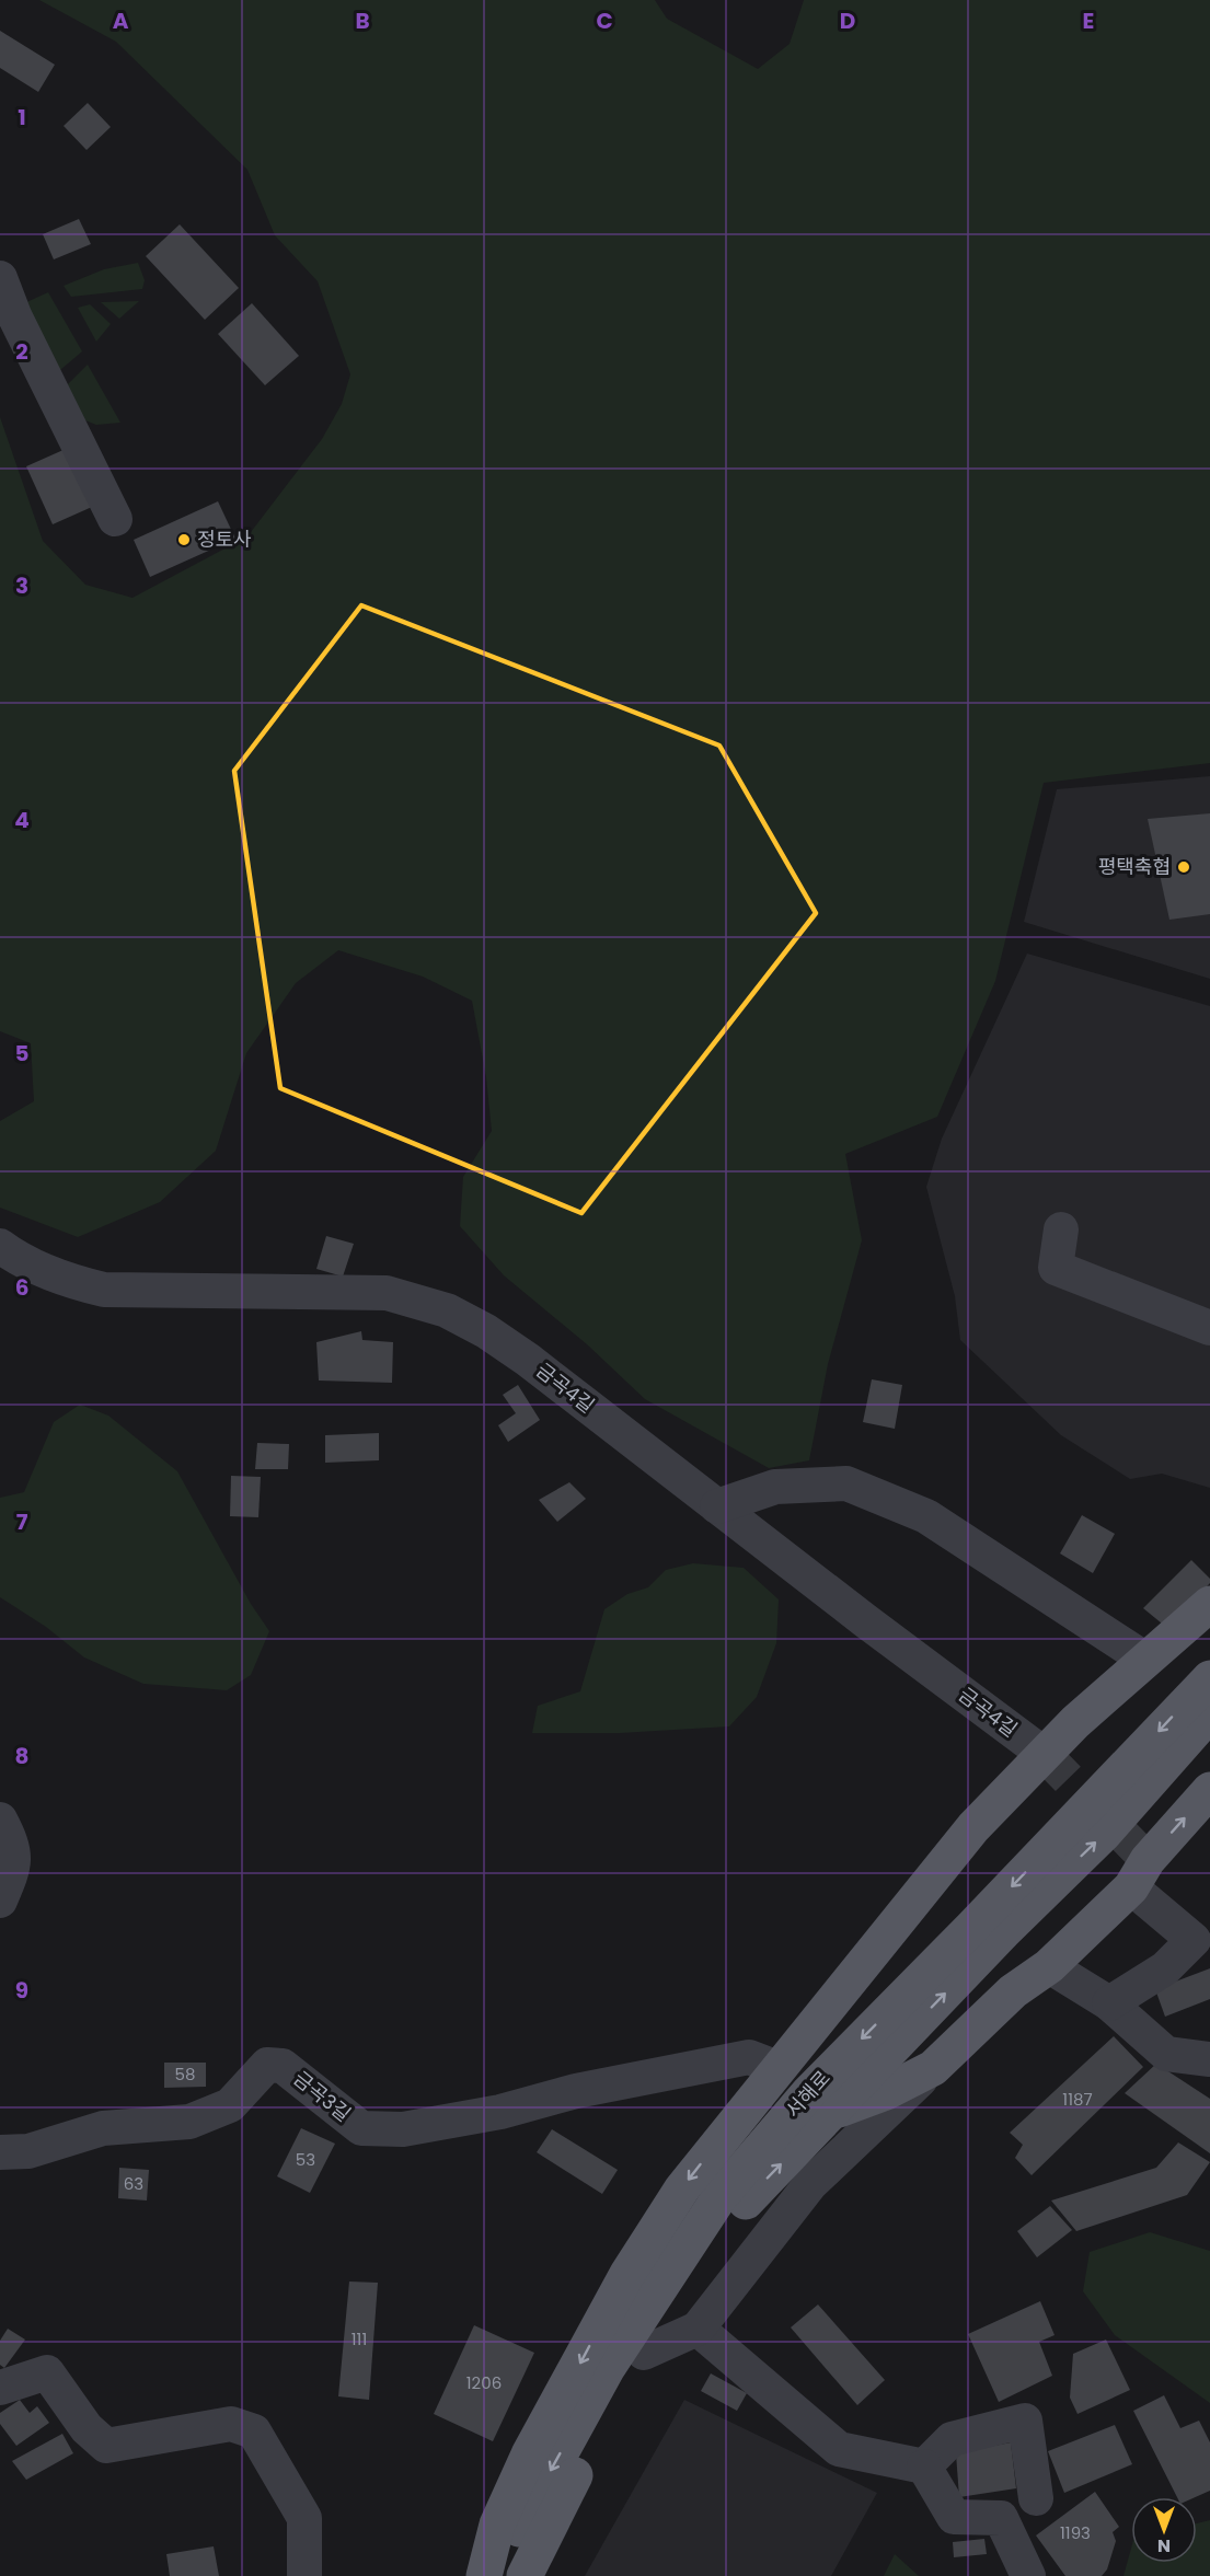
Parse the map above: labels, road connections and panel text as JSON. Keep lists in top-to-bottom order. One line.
{"streets":{"main road":["서해로"],"street":["금곡4길","금곡3길"]},"places":["정토사","평택축협"],"house_numbers":["58","1187","53","63","111","1206","1193"],"north":"bottom","grid":{"columns":["A","B","C","D","E"],"rows":["1","2","3","4","5","6","7","8","9"]}}
